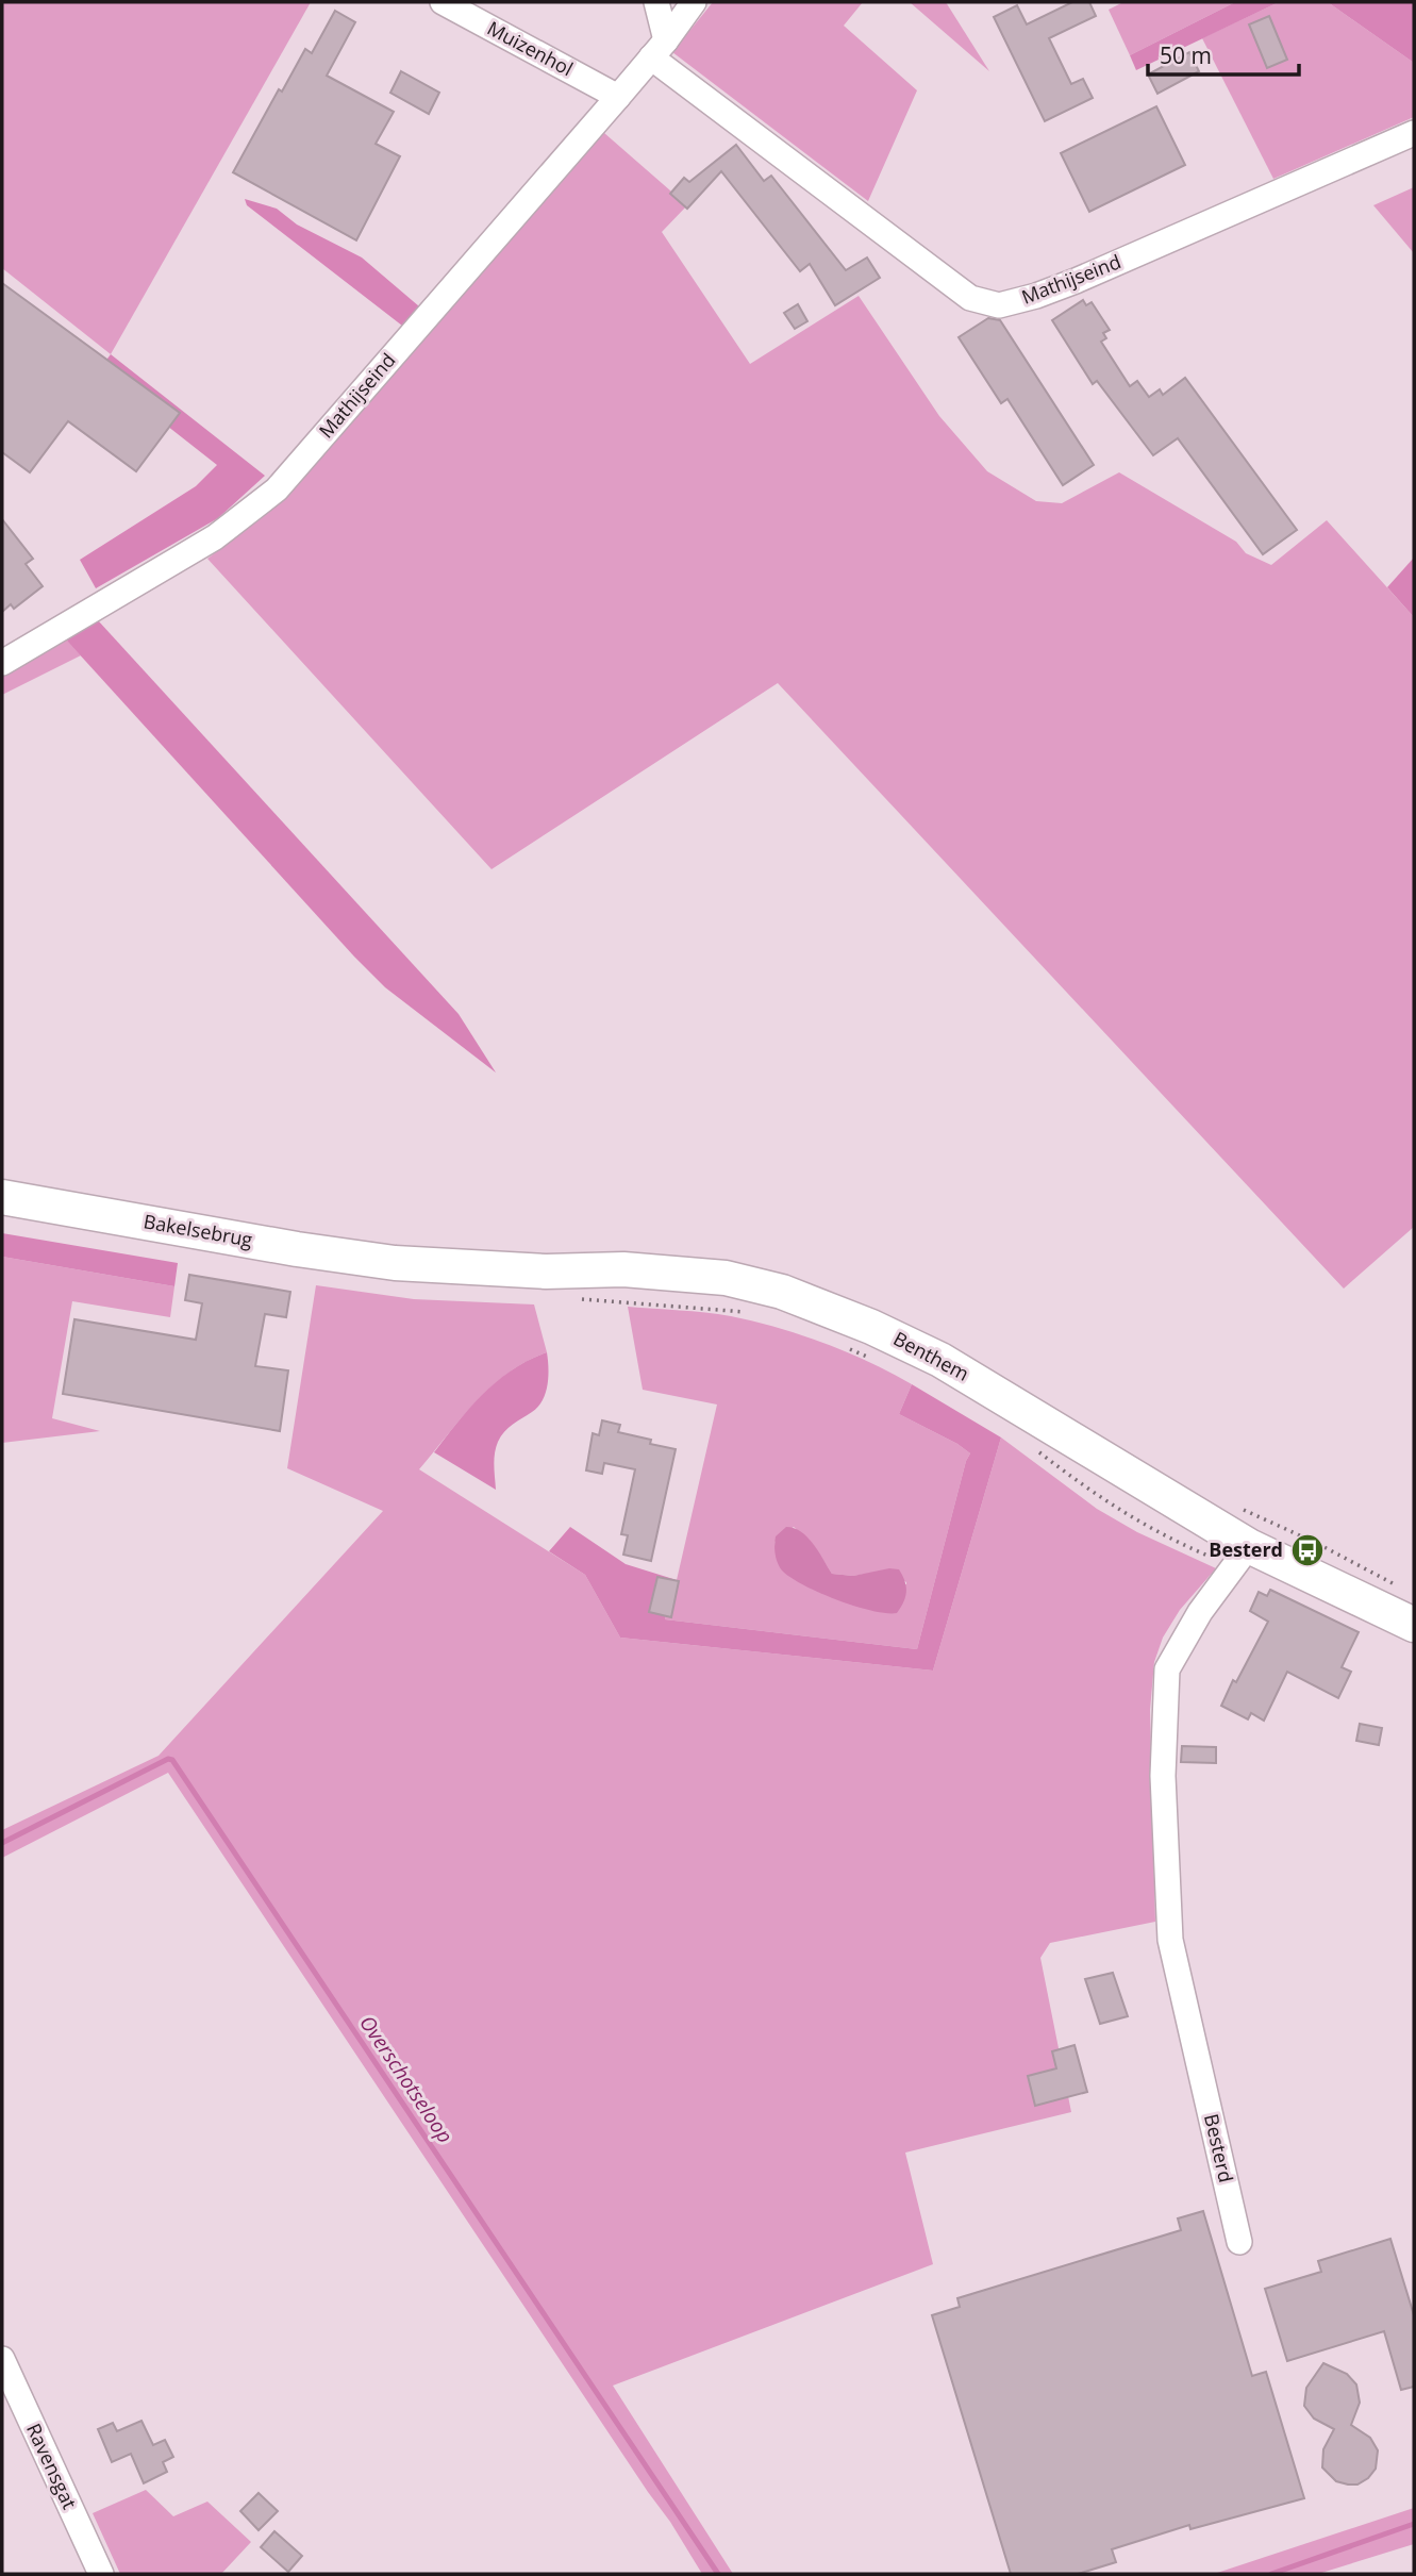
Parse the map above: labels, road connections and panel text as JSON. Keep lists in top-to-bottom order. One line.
{"streets":{"main road":["Bakelsebrug","Benthem"],"street":["Muizenhol","Mathijseind","Besterd","Ravensgat"]},"crossings":[["Muizenhol","Mathijseind"],["Bakelsebrug","Benthem"],["Benthem","Besterd"]],"water":["Overschotseloop"],"places":{"bus stop":["Besterd"]},"scale_bar":"50 m"}
